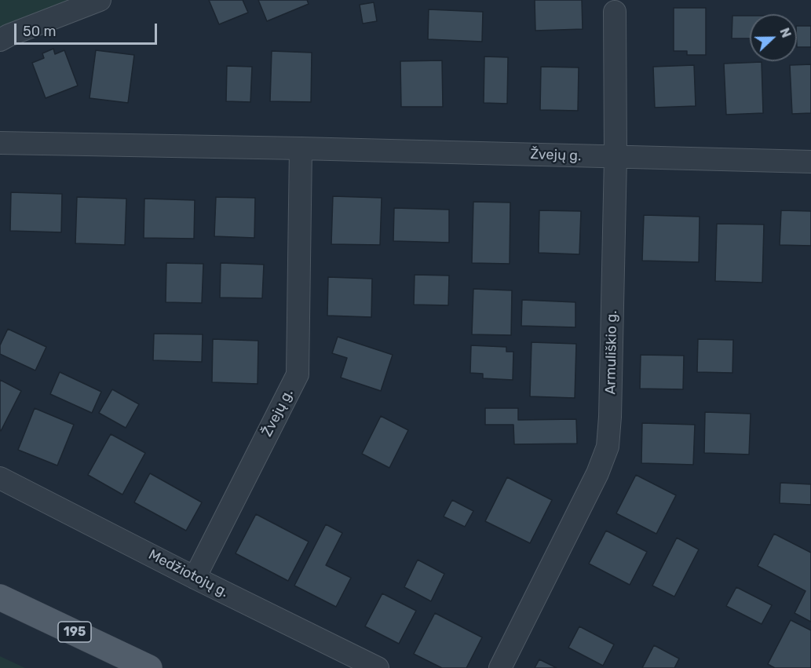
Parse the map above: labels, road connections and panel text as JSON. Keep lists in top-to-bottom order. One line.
{"streets":{"main road":["195"],"street":["Žvejų g.","Armuliškio g.","Medžiotojų g."]},"crossings":[["Žvejų g.","Armuliškio g."],["Žvejų g.","Medžiotojų g."]],"scale_bar":"50 m","north":"right"}
